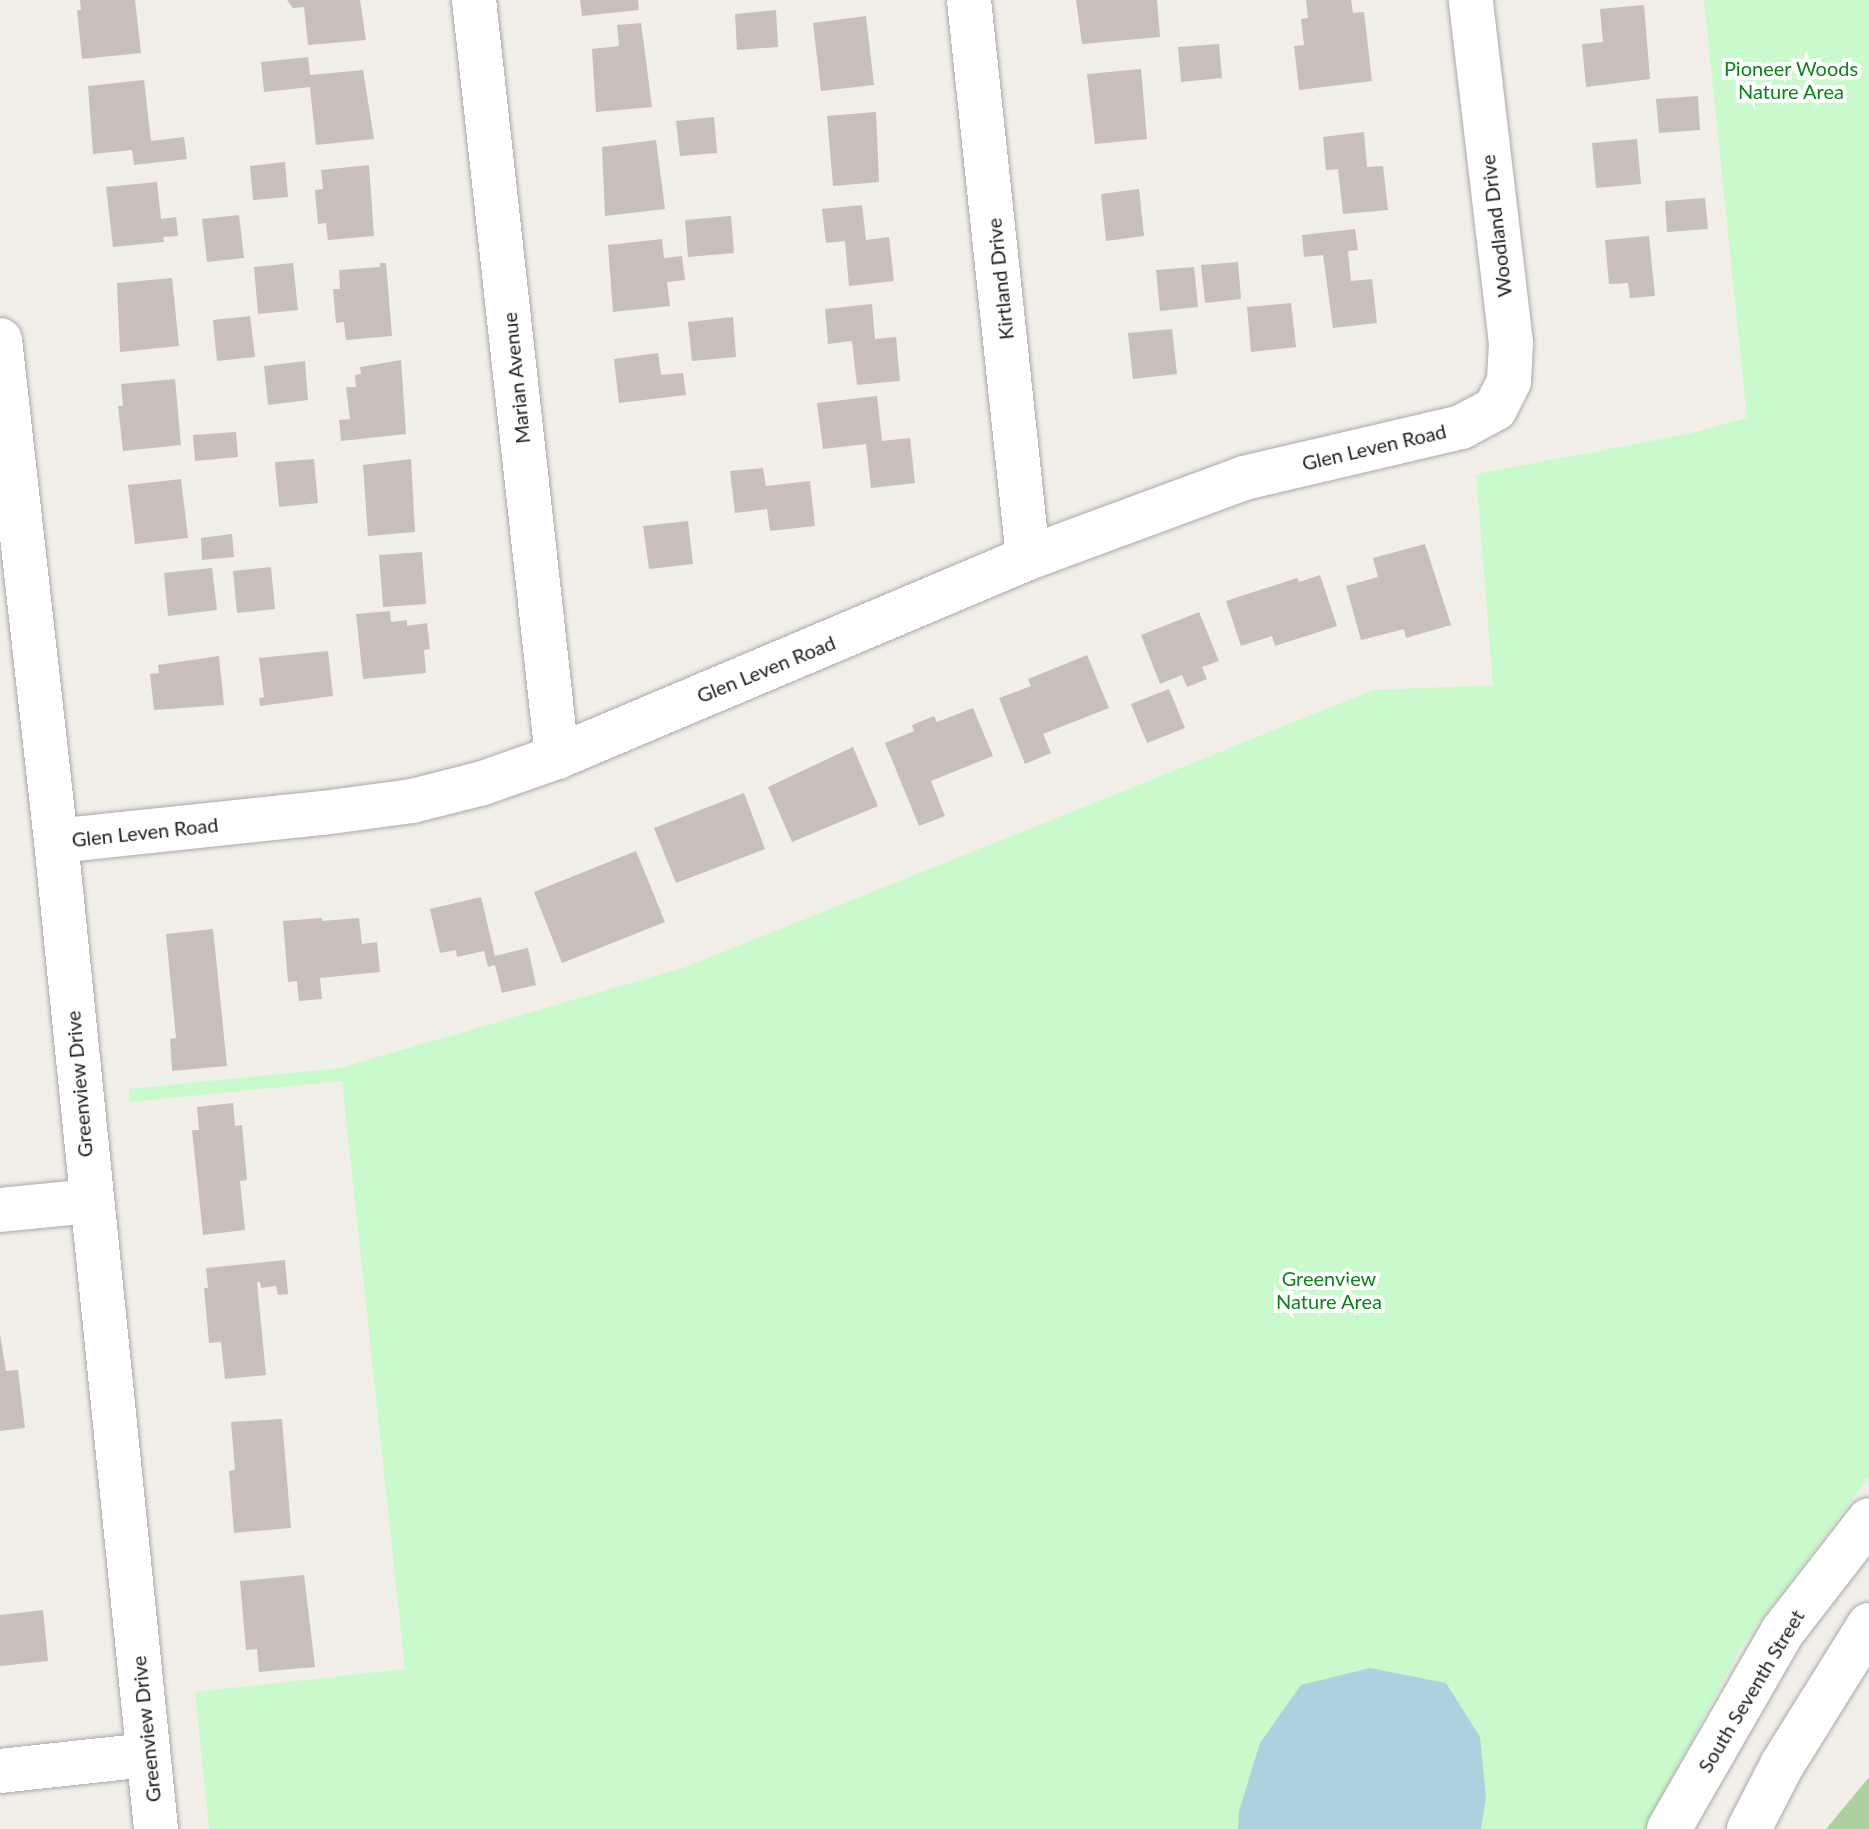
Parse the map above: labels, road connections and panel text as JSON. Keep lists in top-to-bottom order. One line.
{"streets":{"street":["Woodland Drive","Kirtland Drive","Marian Avenue","Glen Leven Road","Greenview Drive","South Seventh Street"]},"crossings":[["Woodland Drive","Glen Leven Road"],["Kirtland Drive","Glen Leven Road"],["Marian Avenue","Glen Leven Road"],["Glen Leven Road","Greenview Drive"]],"parks":["Pioneer Woods Nature Area","Greenview Nature Area"]}
